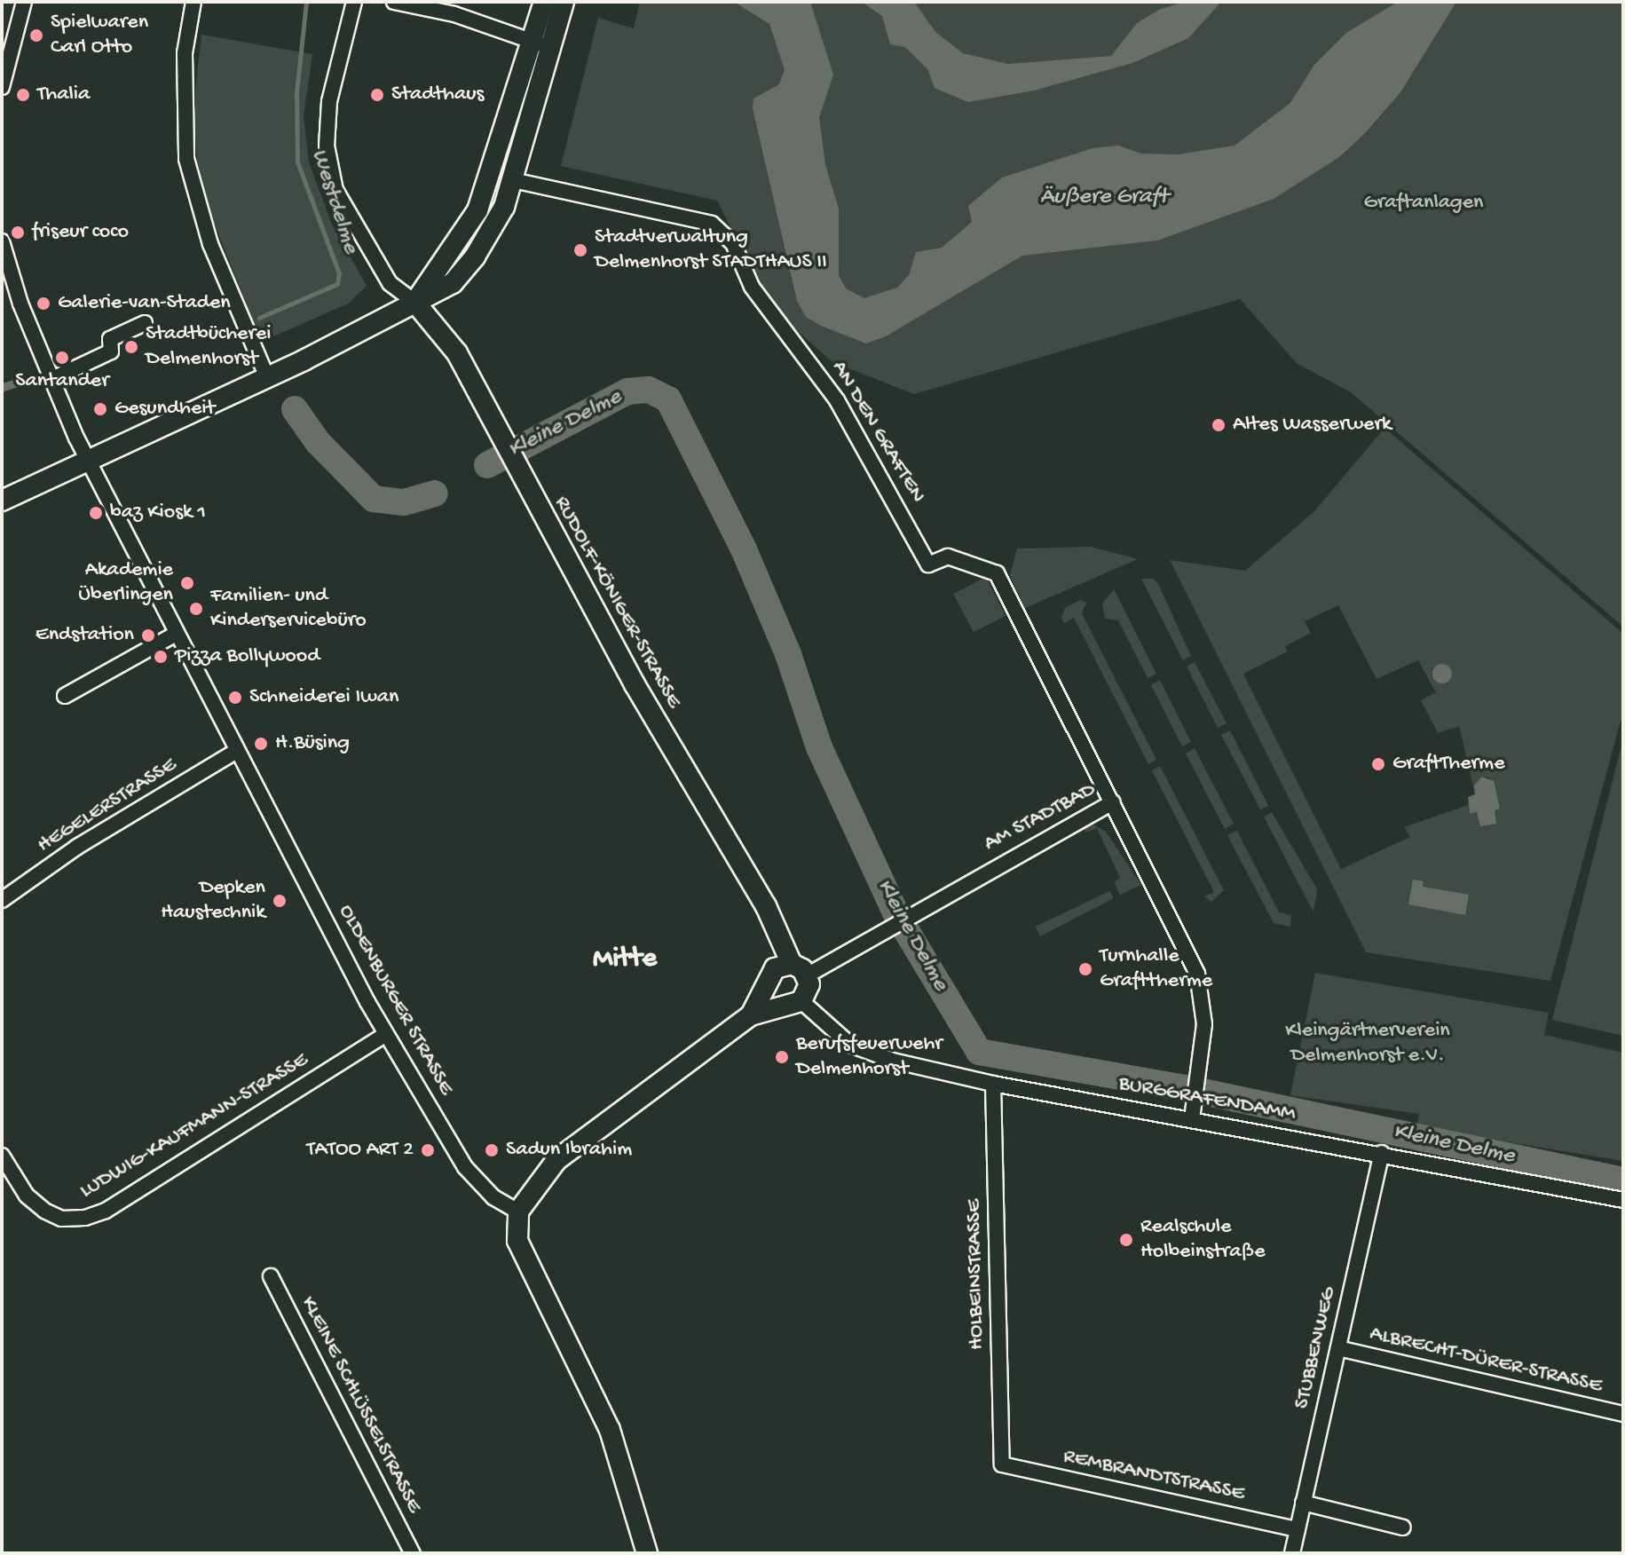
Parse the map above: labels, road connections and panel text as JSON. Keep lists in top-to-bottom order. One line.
{"streets":{"main road":["RUDOLF-KÖNIGER-STRASSE"],"street":["AN DEN GRAFTEN","HEGELERSTRASSE","AM STADTBAD","OLDENBURGER STRASSE","BURGGRAFENDAMM","LUDWIG-KAUFMANN-STRASSE","HOLBEINSTRASSE","STUBBENWEG","ALBRECHT-DÜRER-STRASSE","KLEINE SCHLÜSSELSTRASSE","REMBRANDTSTRASSE"]},"crossings":[["AN DEN GRAFTEN","AM STADTBAD"],["RUDOLF-KÖNIGER-STRASSE","AM STADTBAD"],["RUDOLF-KÖNIGER-STRASSE","BURGGRAFENDAMM"],["HEGELERSTRASSE","OLDENBURGER STRASSE"],["AM STADTBAD","BURGGRAFENDAMM"],["OLDENBURGER STRASSE","LUDWIG-KAUFMANN-STRASSE"],["BURGGRAFENDAMM","HOLBEINSTRASSE"],["BURGGRAFENDAMM","STUBBENWEG"],["HOLBEINSTRASSE","REMBRANDTSTRASSE"],["STUBBENWEG","ALBRECHT-DÜRER-STRASSE"],["STUBBENWEG","REMBRANDTSTRASSE"]],"districts":["Mitte"],"water":["Äußere Graft","Westdelme","Kleine Delme"],"parks":["Graftanlagen","Kleingärtnerverein Delmenhorst e.V."],"places":["Spielwaren Carl Otto","Thalia","Stadthaus","friseur coco","Stadtverwaltung Delmenhorst STADTHAUS II","Galerie-van-Staden","Stadtbücherei Delmenhorst","Santander","Gesundheit","Altes Wasserwerk","baz Kiosk 1","Akademie Überlingen","Familien- und Kinderservicebüro","Endstation","Pizza Bollywood","Schneiderei Iwan","H.Büsing","GraftTherme","Depken Haustechnik","Turnhalle Grafttherme","Berufsfeuerwehr Delmenhorst","TATOO ART 2","Sadun Ibrahim","Realschule Holbeinstraße"]}
